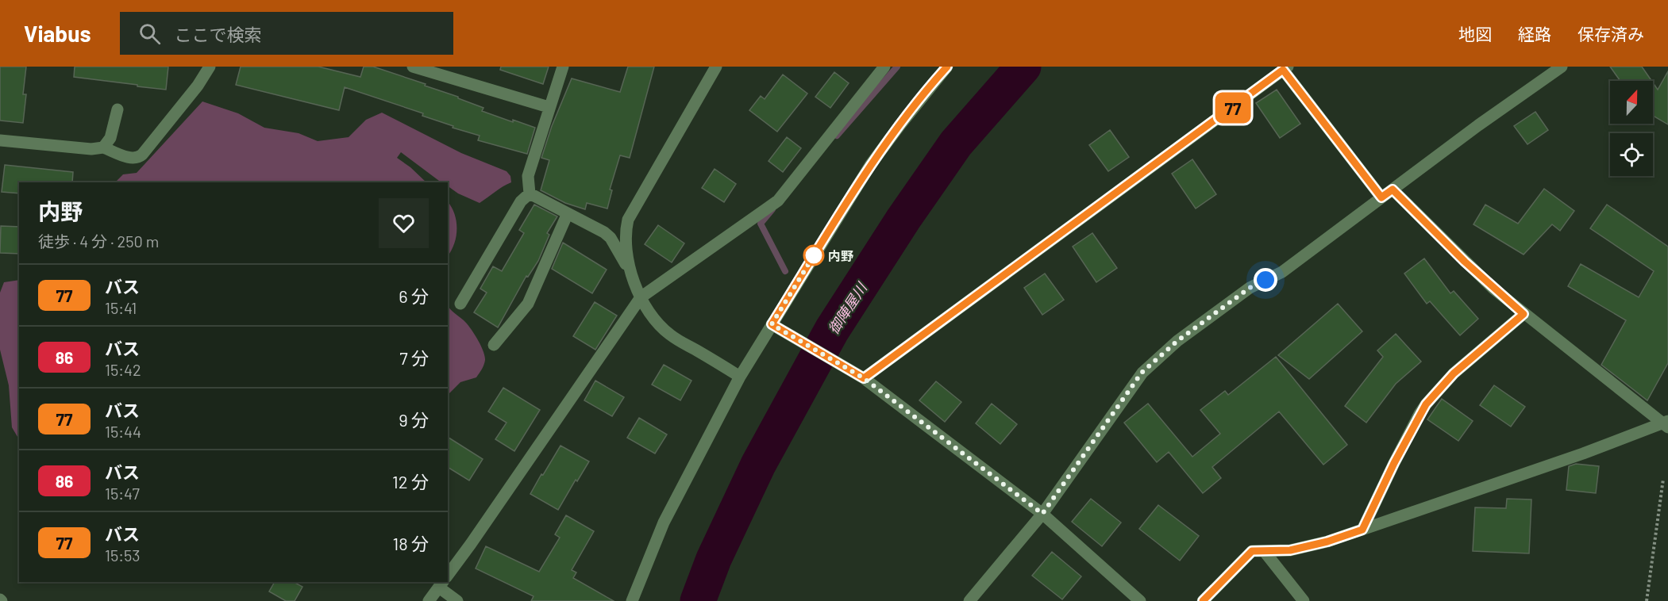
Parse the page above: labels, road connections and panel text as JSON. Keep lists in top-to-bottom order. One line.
{"water":["御陣屋川"],"places":["内野"],"lines":["bus line 77"],"north":"top","page":{"header":"Viabus","search":"ここで検索","nav":["地図","経路","保存済み"],"on_map":"77","heading":["内野","徒歩 · 4 分 · 250 m"],"list":[{"mark":"77","name":"バス","note":"15:41","value":"6 分"},{"mark":"86","name":"バス","note":"15:42","value":"7 分"},{"mark":"77","name":"バス","note":"15:44","value":"9 分"},{"mark":"86","name":"バス","note":"15:47","value":"12 分"},{"mark":"77","name":"バス","note":"15:53","value":"18 分"}]}}
